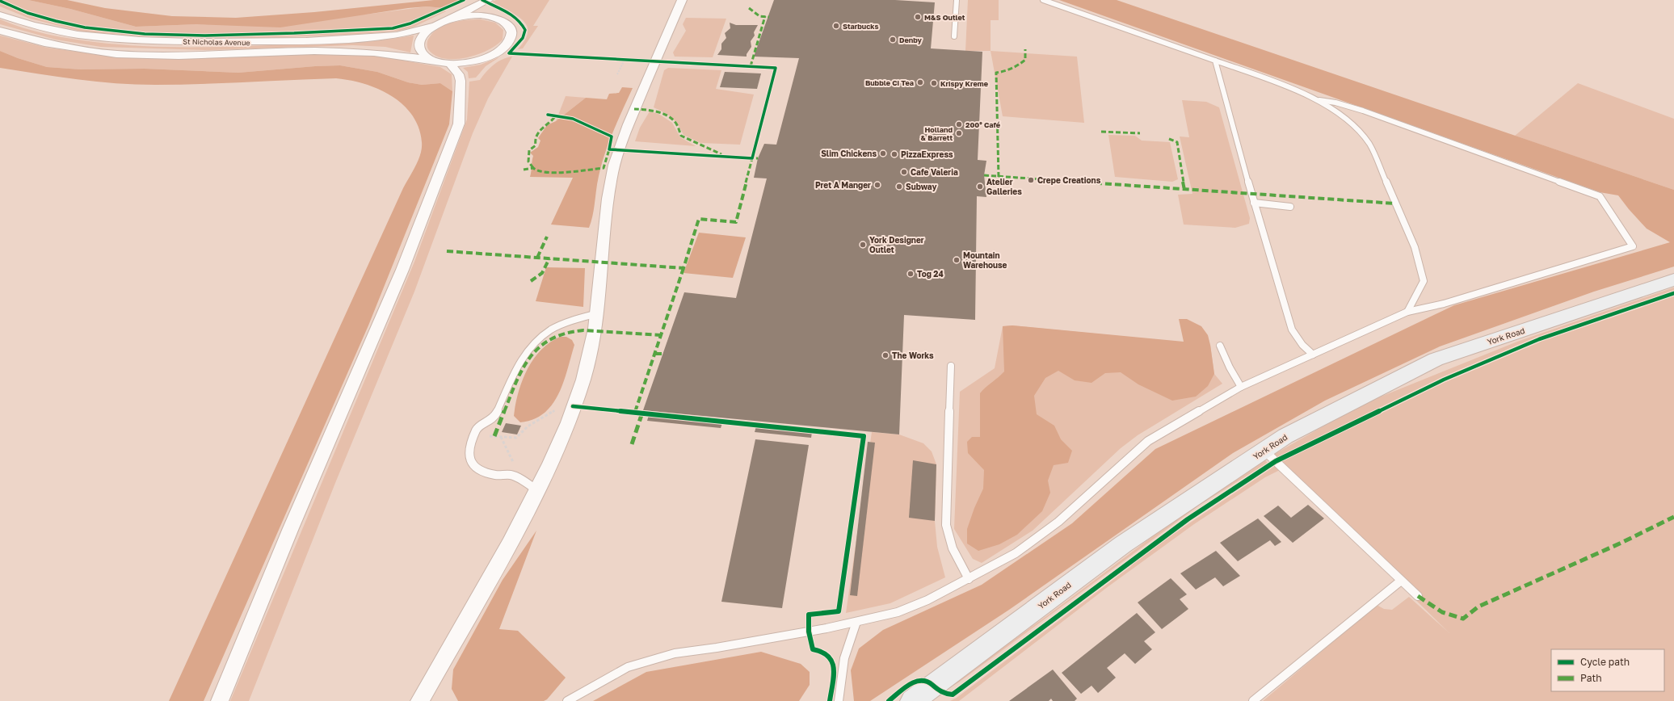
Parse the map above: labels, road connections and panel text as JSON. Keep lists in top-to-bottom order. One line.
{"streets":{"main road":["York Road"],"street":["St Nicholas Avenue"]},"places":["M&S Outlet","Starbucks","Denby","Bubble Ci Tea","Krispy Kreme","200° Café","Holland & Barrett","Slim Chickens","PizzaExpress","Cafe Valeria","Crepe Creations","Pret A Manger","Subway","Atelier Galleries","York Designer Outlet","Mountain Warehouse","Tog 24","The Works"],"legend":["Cycle path","Path"]}
